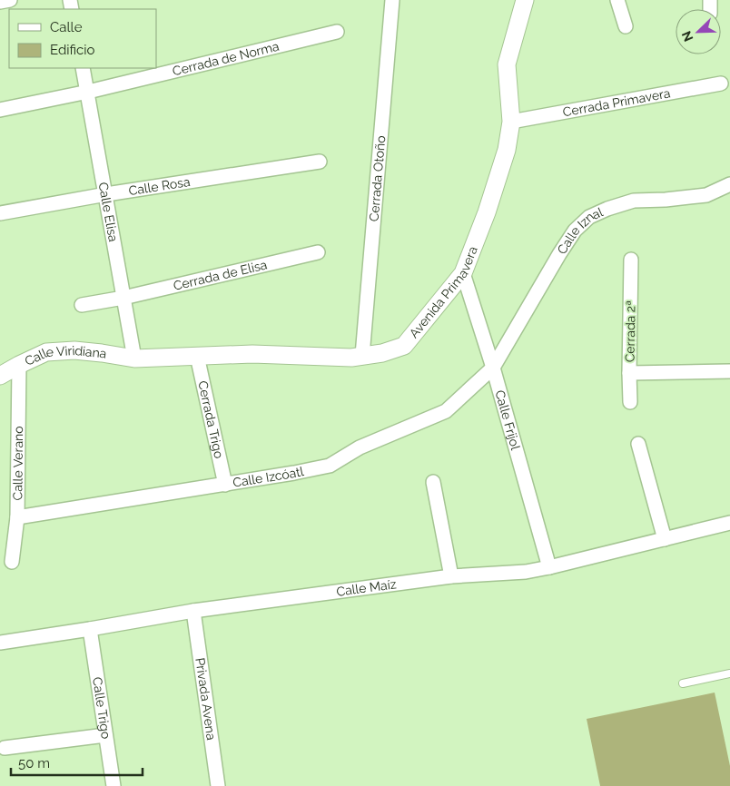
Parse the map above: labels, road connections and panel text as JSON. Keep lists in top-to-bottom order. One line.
{"streets":{"street":["Cerrada de Norma","Cerrada Primavera","Cerrada Otoño","Calle Rosa","Calle Elisa","Calle Iznal","Cerrada de Elisa","Avenida Primavera","Cerrada 2ª","Calle Viridiana","Cerrada Trigo","Calle Frijol","Calle Verano","Calle Izcóatl","Calle Maíz","Privada Avena","Calle Trigo"]},"crossings":[["Cerrada de Norma","Calle Elisa"],["Cerrada Primavera","Avenida Primavera"],["Cerrada Otoño","Avenida Primavera"],["Calle Rosa","Calle Elisa"],["Calle Elisa","Cerrada de Elisa"],["Calle Elisa","Avenida Primavera"],["Calle Elisa","Calle Viridiana"],["Calle Iznal","Calle Frijol"],["Calle Iznal","Calle Izcóatl"],["Avenida Primavera","Calle Viridiana"],["Avenida Primavera","Cerrada Trigo"],["Avenida Primavera","Calle Frijol"],["Calle Viridiana","Calle Verano"],["Cerrada Trigo","Calle Izcóatl"],["Calle Frijol","Calle Izcóatl"],["Calle Frijol","Calle Maíz"],["Calle Verano","Calle Izcóatl"],["Calle Maíz","Privada Avena"],["Calle Maíz","Calle Trigo"]],"legend":["Calle","Edificio"],"scale_bar":"50 m","north":"bottom left"}
